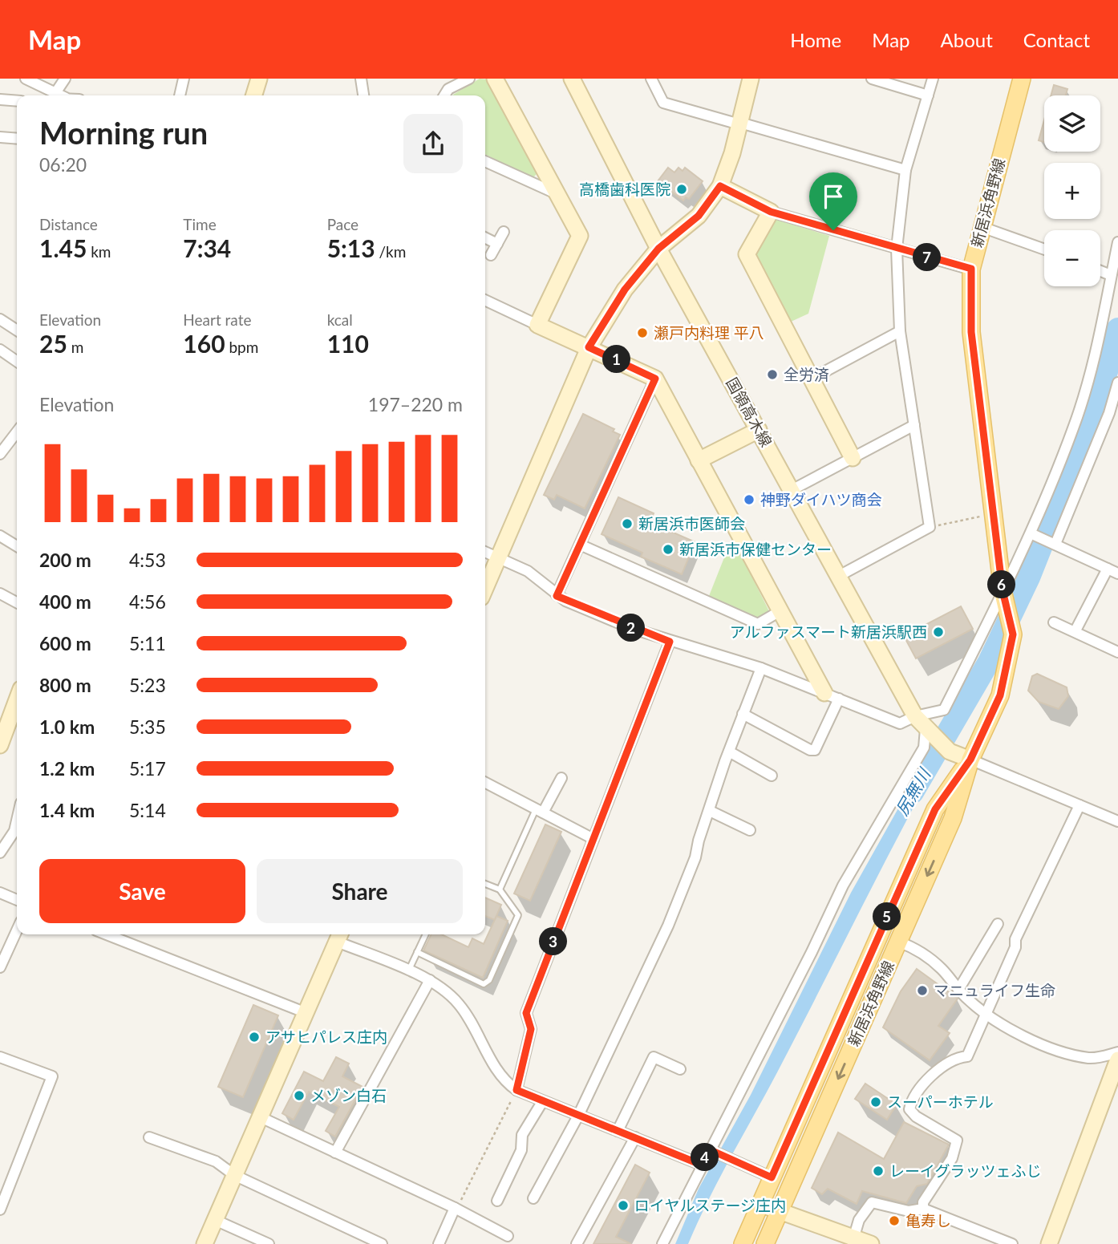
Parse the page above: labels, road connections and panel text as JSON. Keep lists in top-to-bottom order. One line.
{"streets":{"main road":["新居浜角野線"],"street":["国領高木線"]},"crossings":[["新居浜角野線","国領高木線"]],"water":["尻無川"],"places":["高橋歯科医院","瀬戸内料理 平八","全労済","神野ダイハツ商会","新居浜市医師会","新居浜市保健センター","アルファスマート新居浜駅西","マニュライフ生命","アサヒパレス庄内","メゾン白石","スーパーホテル","レーイグラッツェふじ","ロイヤルステージ庄内","亀寿し"],"page":{"header":"Map","nav":["Home","Map","About","Contact"],"map_buttons":["+","−"],"heading":["Morning run","06:20"],"stats":[["Distance","1.45 km"],["Time","7:34"],["Pace","5:13 /km"],["Elevation","25 m"],["Heart rate","160 bpm"],["kcal","110"]],"pins":["7","1","6","2","5","3","4"],"chart":["Elevation","197–220 m"],"list":[{"name":"200 m","note":"4:53"},{"name":"400 m","note":"4:56"},{"name":"600 m","note":"5:11"},{"name":"800 m","note":"5:23"},{"name":"1.0 km","note":"5:35"},{"name":"1.2 km","note":"5:17"},{"name":"1.4 km","note":"5:14"}],"buttons":["Save","Share"]}}
